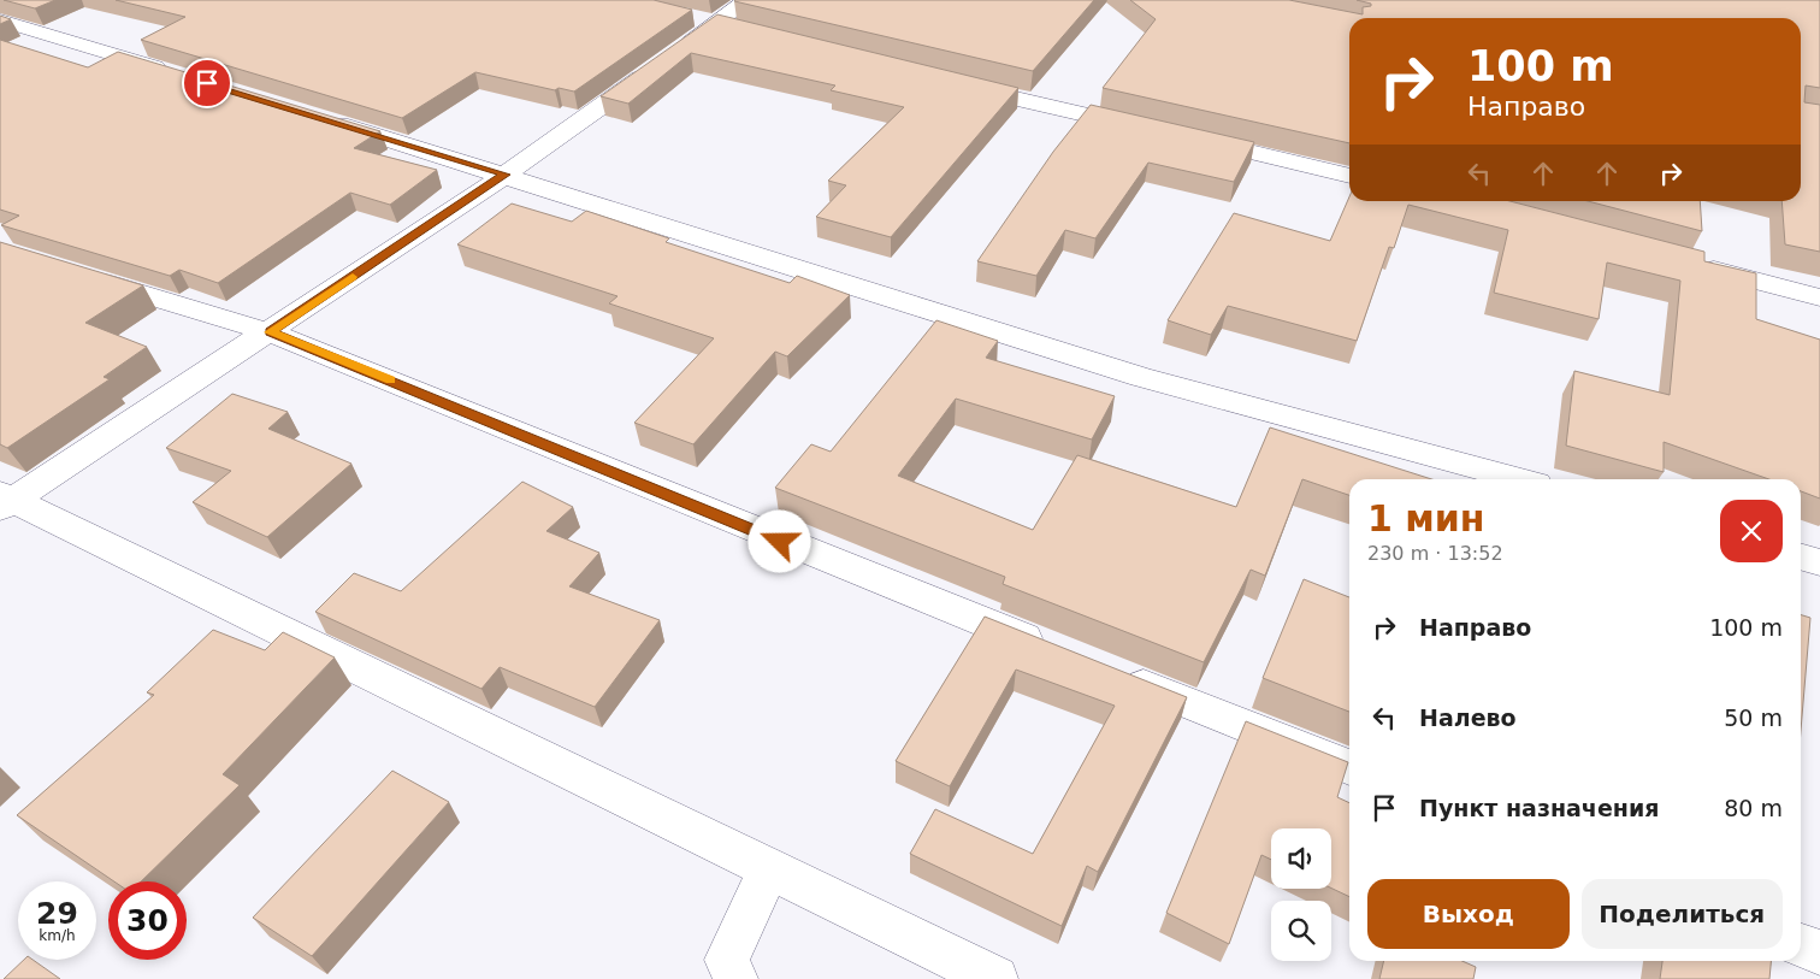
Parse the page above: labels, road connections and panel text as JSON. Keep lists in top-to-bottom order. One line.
{"page":{"turn":["100 m","Направо"],"heading":["1 мин","230 m · 13:52"],"list":[{"name":"Направо","value":"100 m"},{"name":"Налево","value":"50 m"},{"name":"Пункт назначения","value":"80 m"}],"buttons":["Выход","Поделиться"],"speed":"29 km/h","limit":"30"}}
